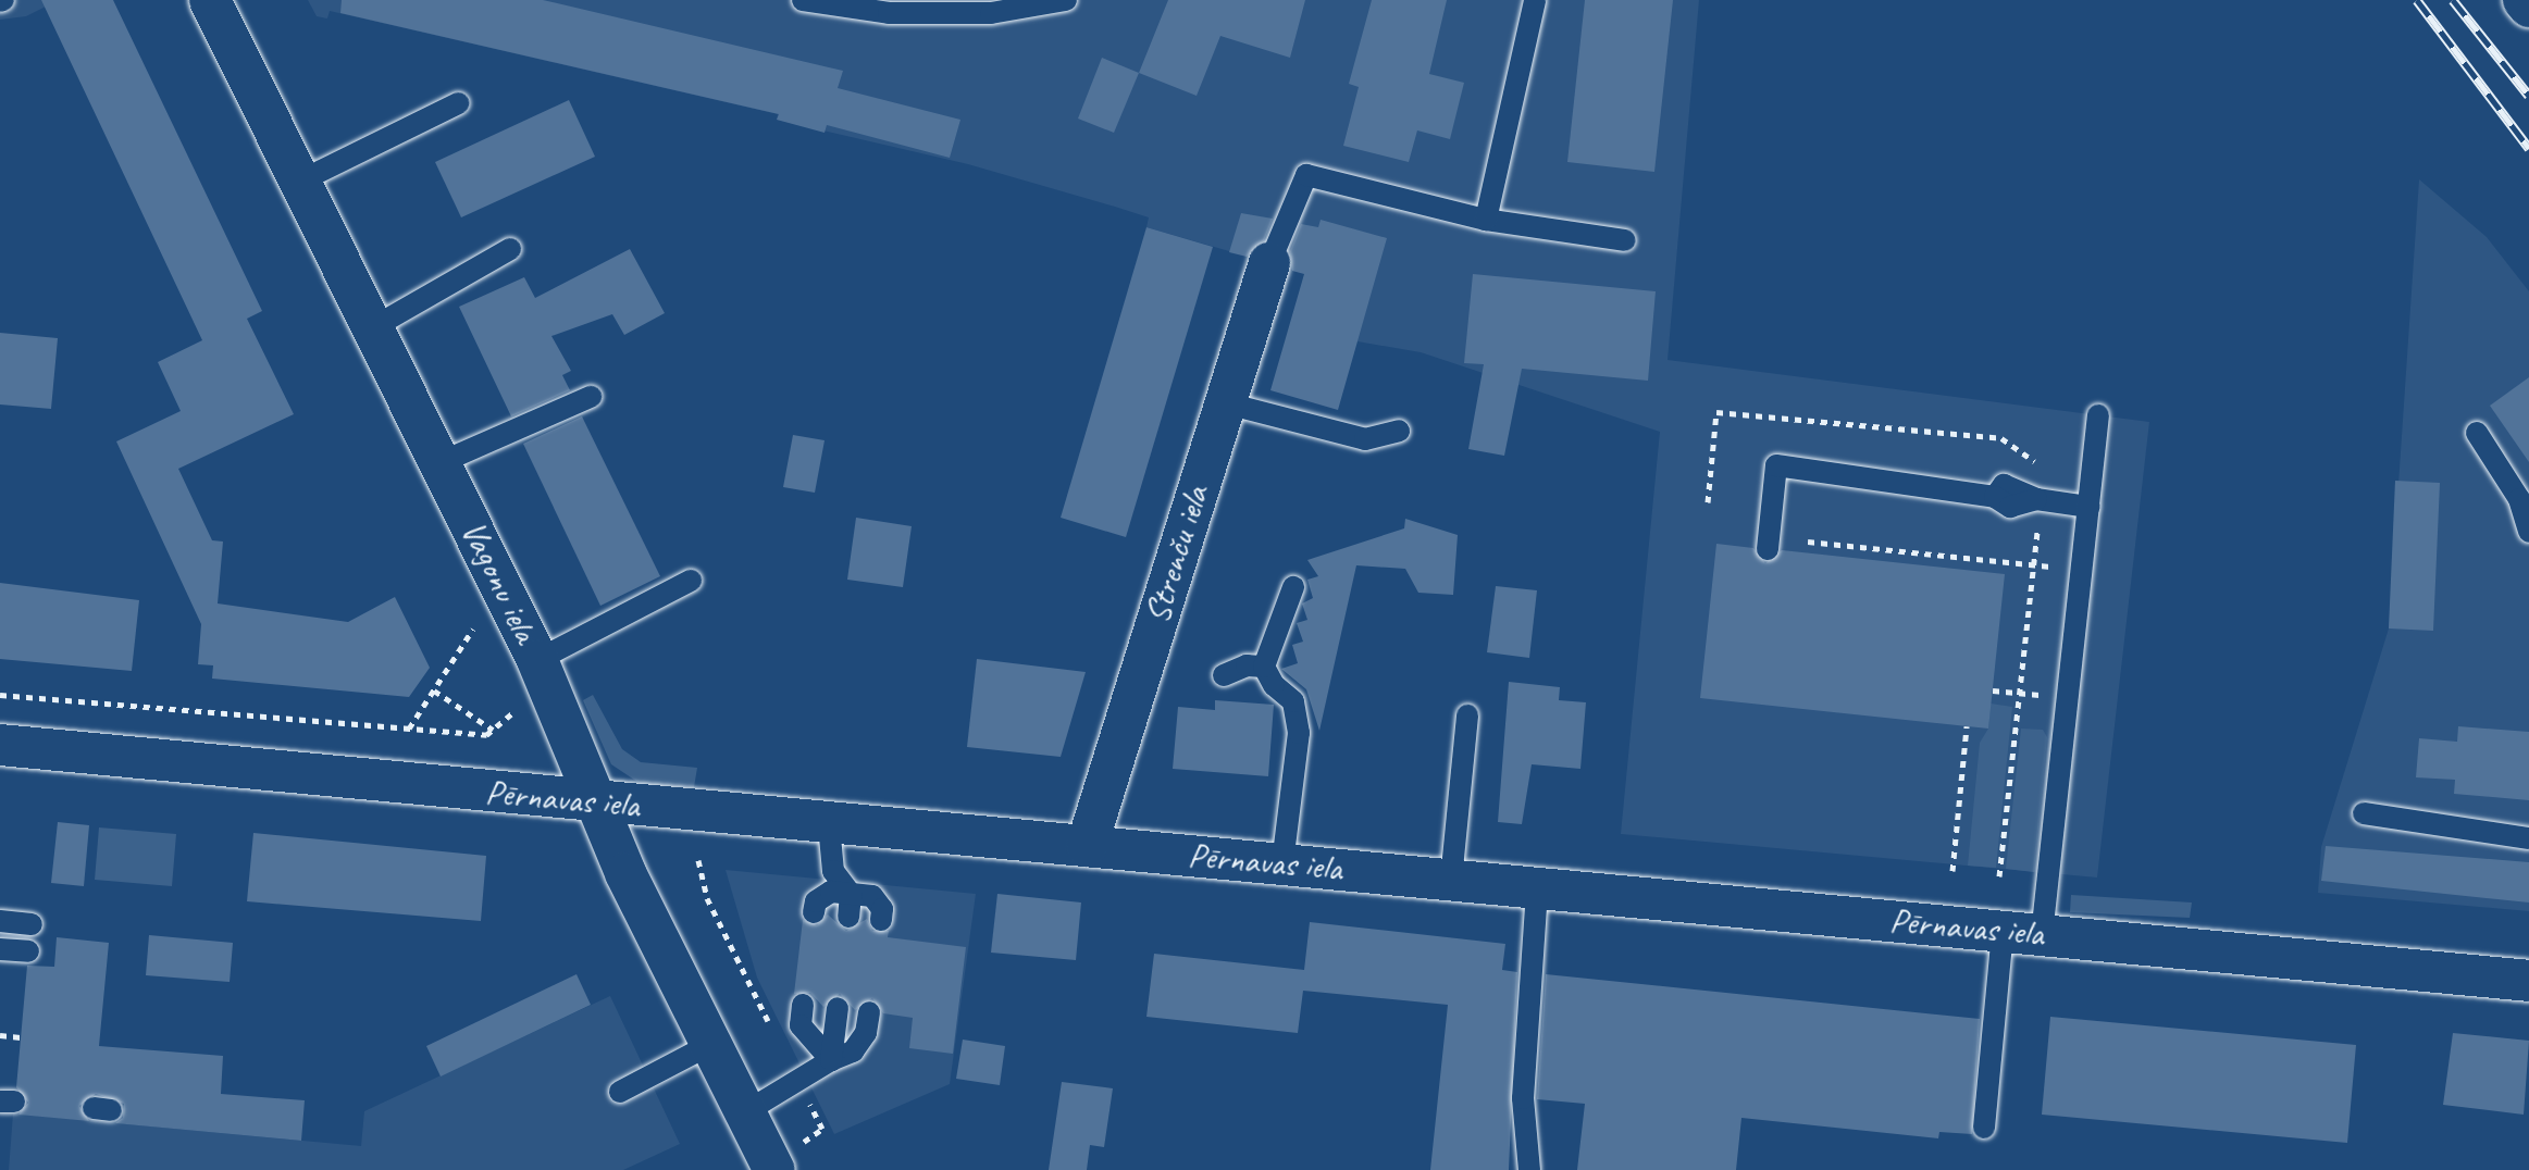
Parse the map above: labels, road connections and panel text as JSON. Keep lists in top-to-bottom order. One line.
{"streets":{"street":["Strenču iela","Vagonu iela","Pērnavas iela"]},"crossings":[["Strenču iela","Pērnavas iela"],["Vagonu iela","Pērnavas iela"]]}
